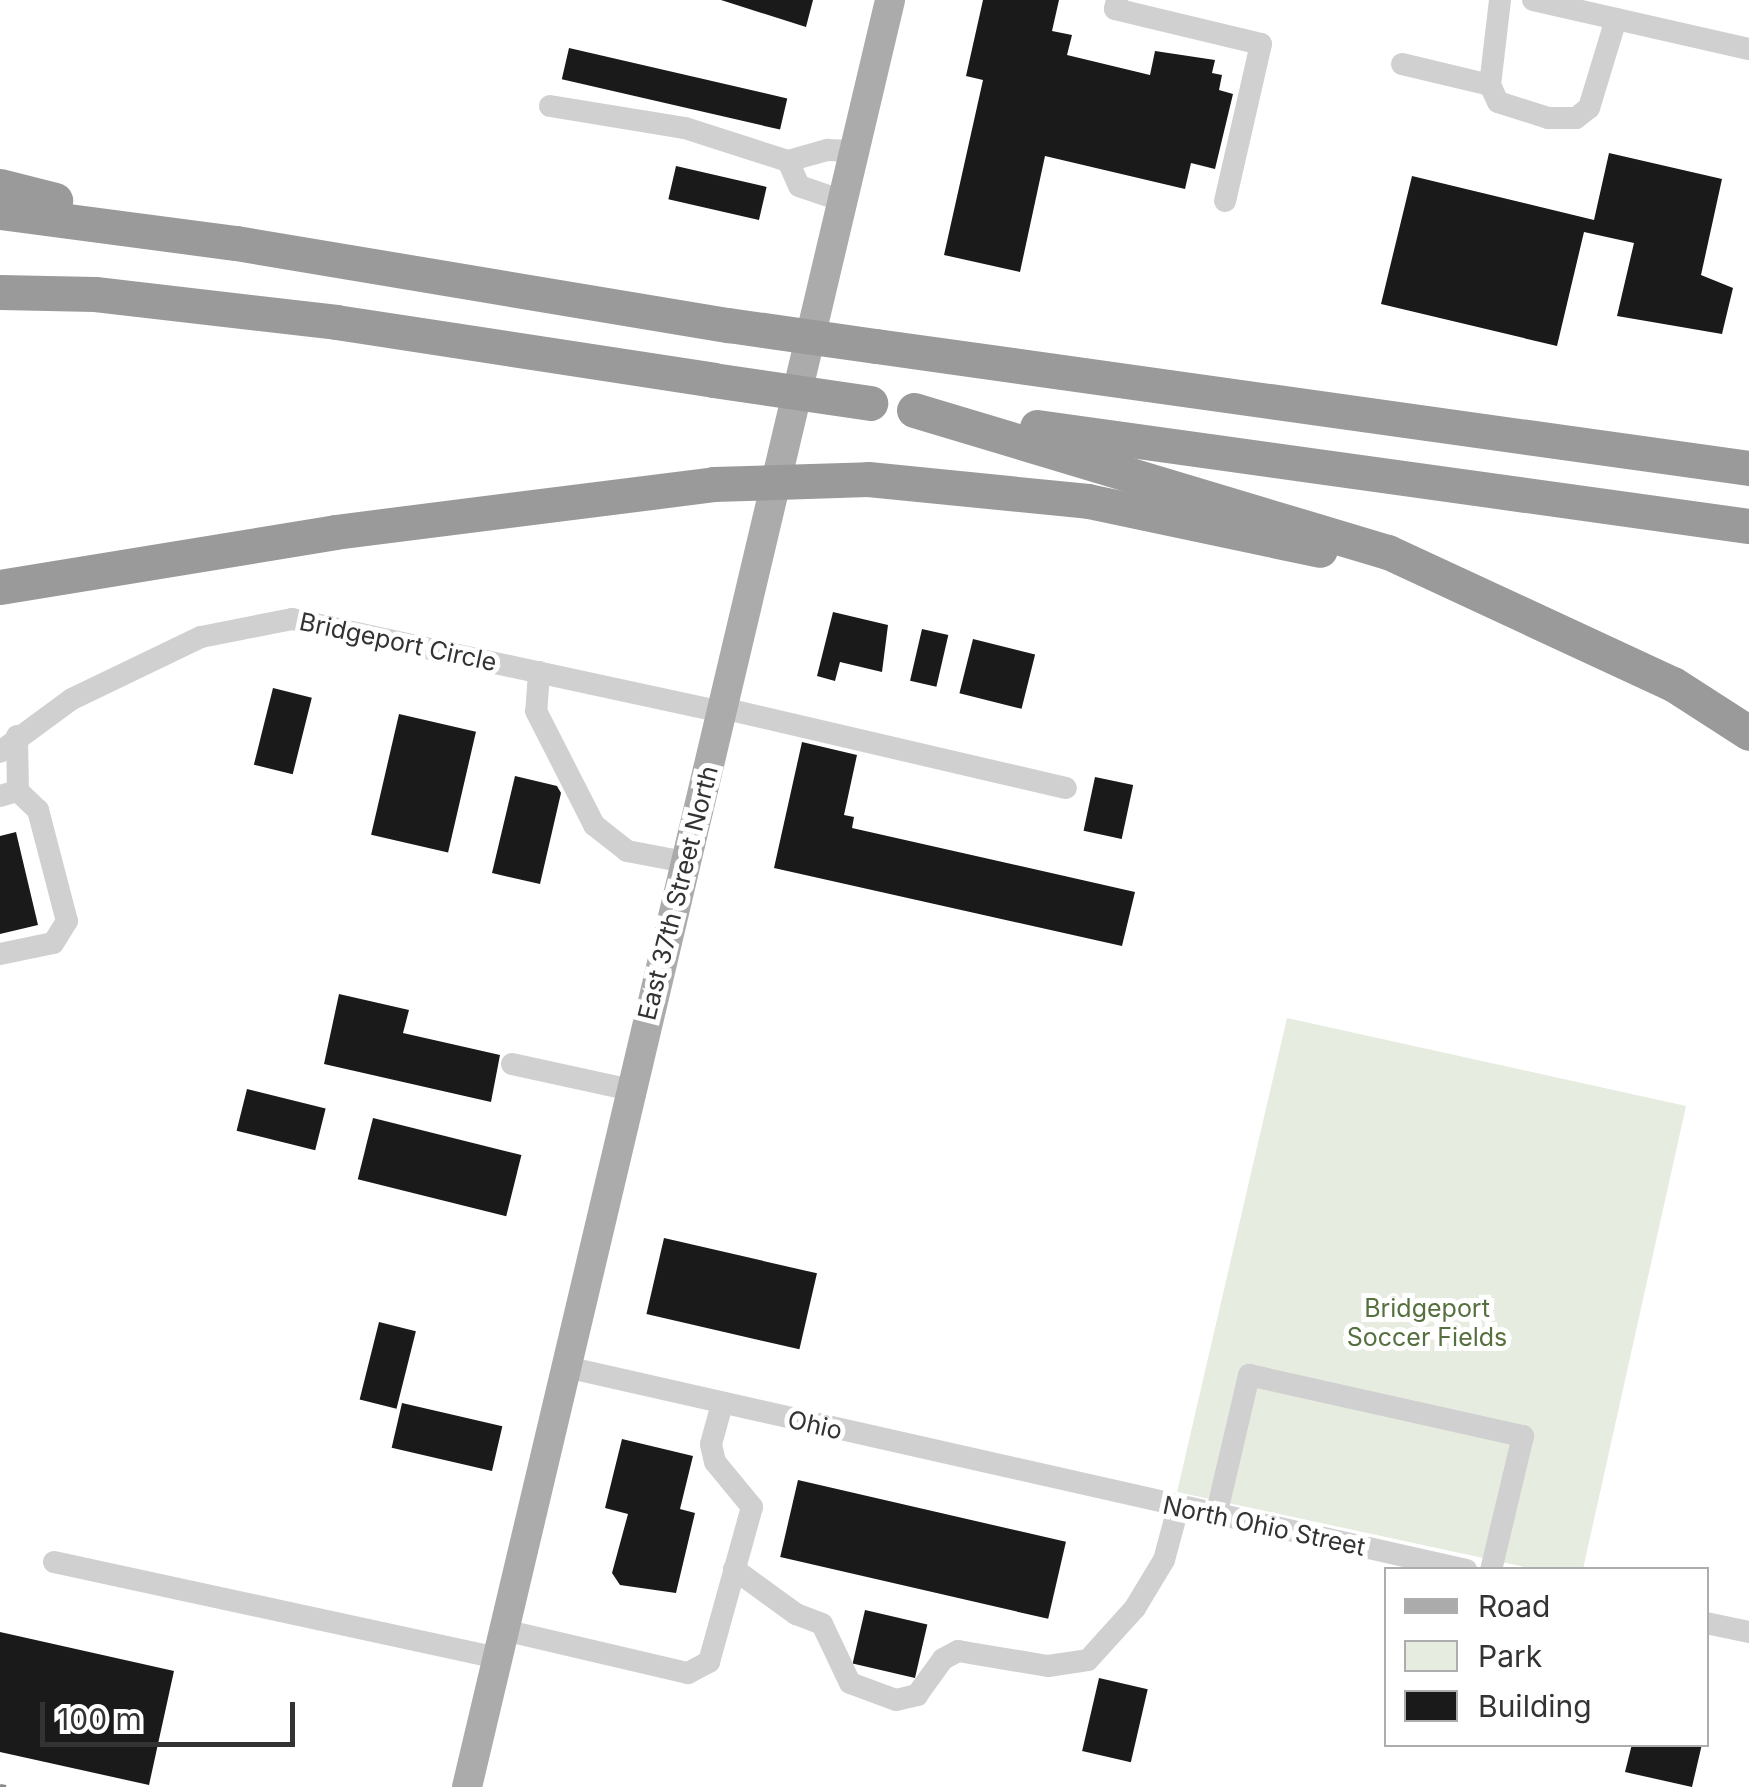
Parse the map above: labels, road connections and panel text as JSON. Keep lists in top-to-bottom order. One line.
{"streets":{"main road":["East 37th Street North"],"street":["Bridgeport Circle","Ohio","North Ohio Street"]},"crossings":[["Bridgeport Circle","East 37th Street North"],["East 37th Street North","Ohio"],["Ohio","North Ohio Street"]],"parks":["Bridgeport Soccer Fields"],"legend":["Road","Park","Building"],"scale_bar":"100 m"}
